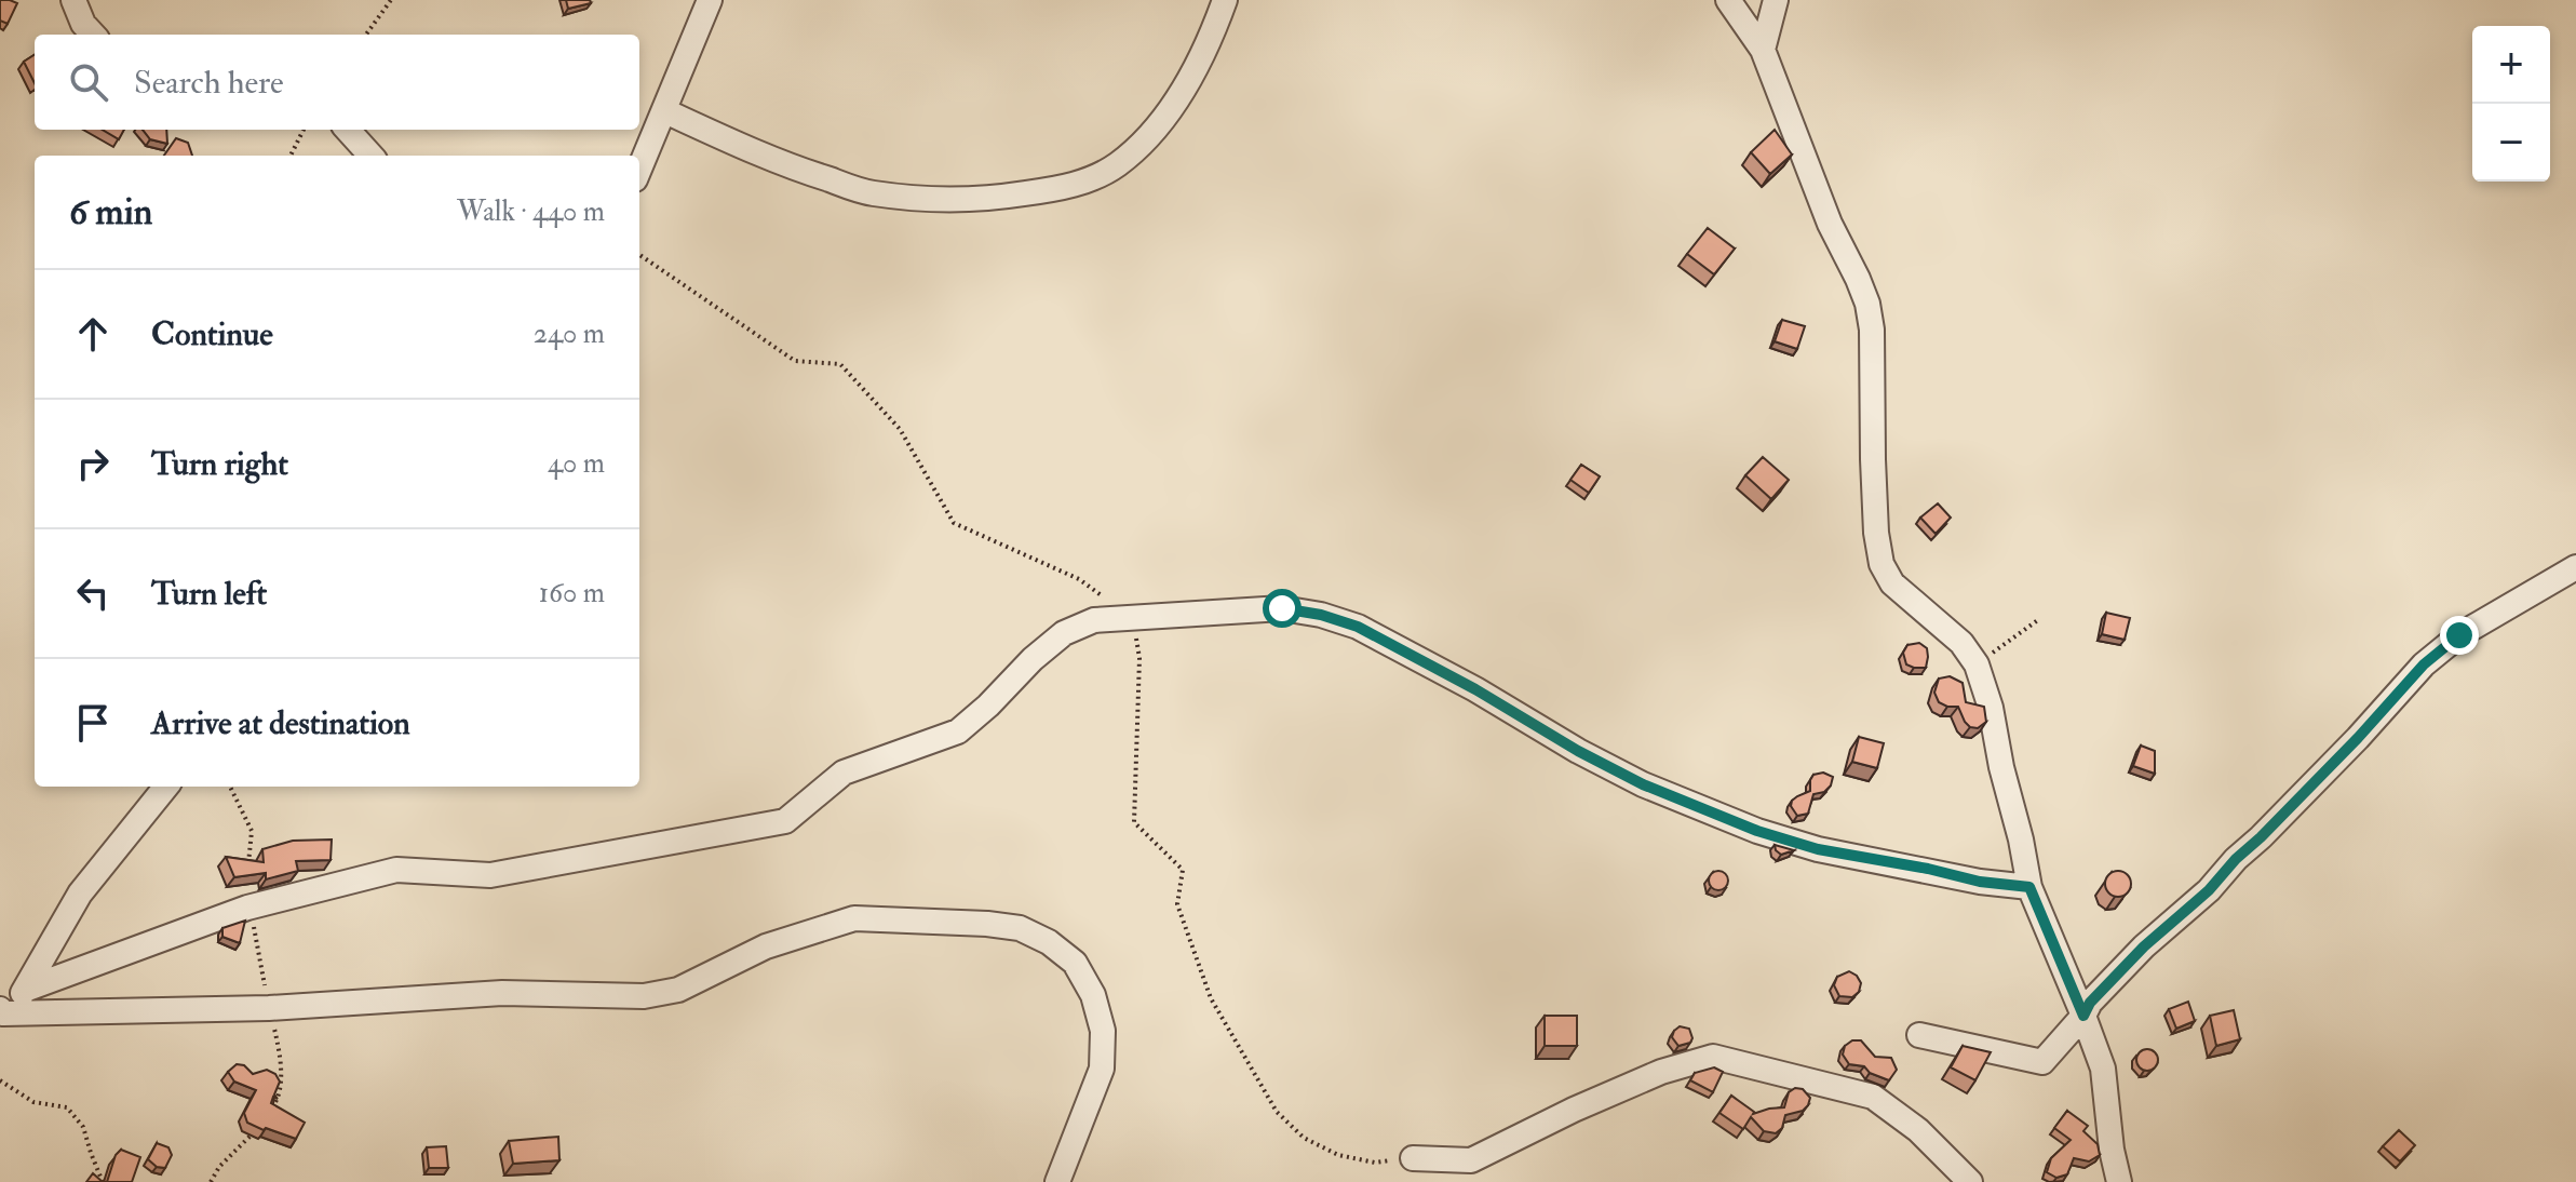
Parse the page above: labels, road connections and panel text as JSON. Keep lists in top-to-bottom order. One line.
{"page":{"map_buttons":["+","−"],"search":"Search here","heading":["6 min","Walk · 440 m"],"list":[["Continue","240 m"],["Turn right","40 m"],["Turn left","160 m"],"Arrive at destination"]}}
